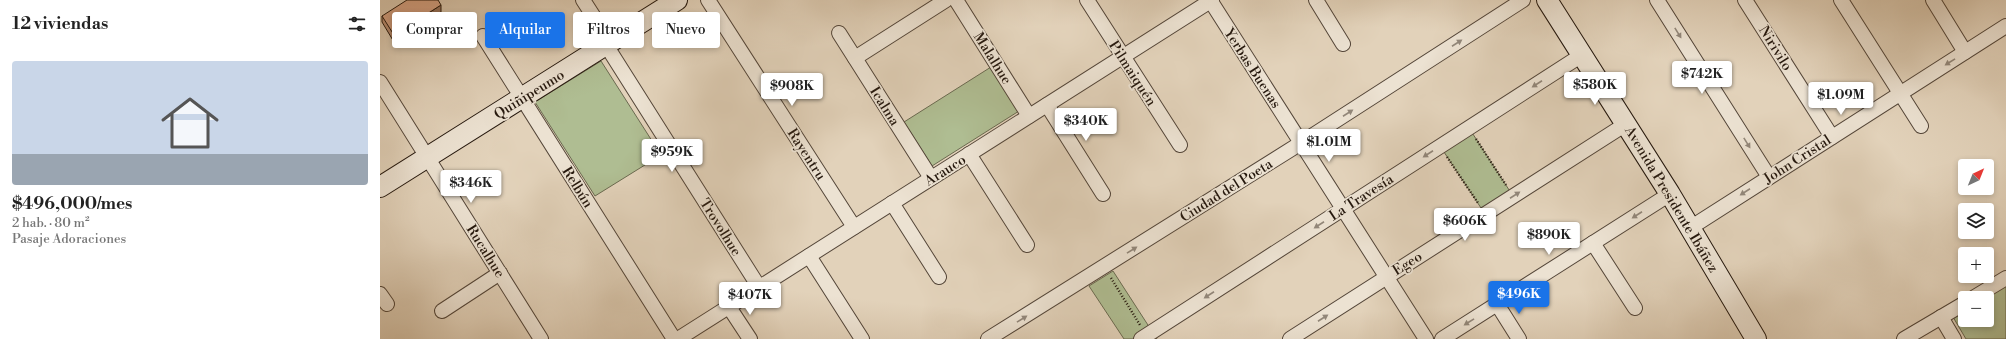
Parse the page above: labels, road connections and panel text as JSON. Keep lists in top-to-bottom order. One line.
{"streets":{"street":["Nirivilo","Malalhue","Yerbas Buenas","Pilmaiquén","Quiñipeumo","Icalma","Rayentru","John Cristal","Arauco","Relbún","Ciudad del Poeta","La Travesía","Avenida Presidente Ibáñez","Trovolhue","Rucalhue","Egeo"]},"crossings":[["Nirivilo","John Cristal"],["Malalhue","Arauco"],["Yerbas Buenas","Arauco"],["Yerbas Buenas","Ciudad del Poeta"],["Yerbas Buenas","La Travesía"],["Yerbas Buenas","Egeo"],["Pilmaiquén","Arauco"],["Quiñipeumo","Relbún"],["Quiñipeumo","Rucalhue"],["Icalma","Arauco"],["Rayentru","Arauco"],["John Cristal","Avenida Presidente Ibáñez"],["Arauco","Trovolhue"],["La Travesía","Avenida Presidente Ibáñez"],["Avenida Presidente Ibáñez","Egeo"]],"one_way":["John Cristal","Ciudad del Poeta","La Travesía"],"north":"top right","page":{"heading":"12 viviendas","chip":["Comprar","Alquilar","Filtros","Nuevo"],"list":[{"name":"$496,000/mes","note":"2 hab. · 80 m² · Pasaje Adoraciones"}],"price":["$742K","$580K","$908K","$1.09M","$340K","$1.01M","$959K","$346K","$606K","$890K","$496K","$407K"],"map_buttons":["+","−"]}}
